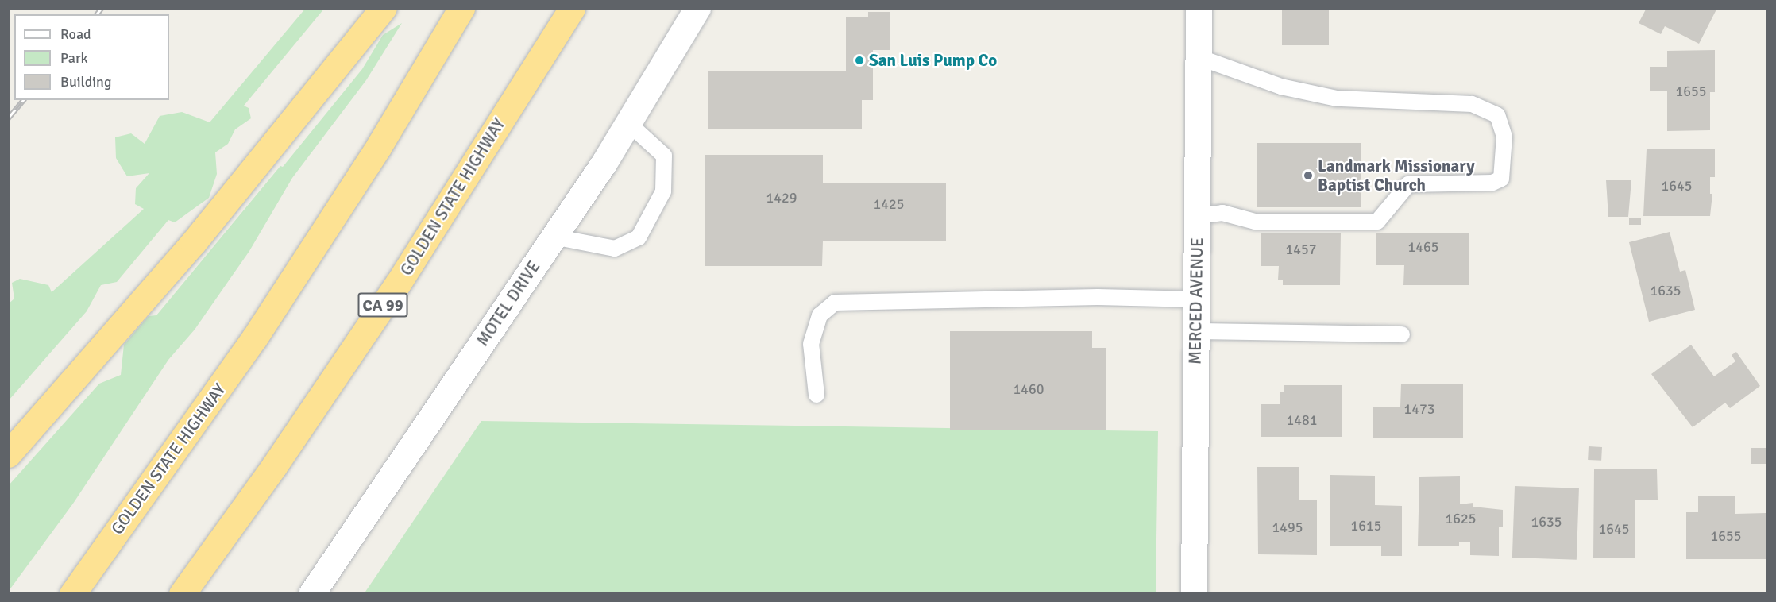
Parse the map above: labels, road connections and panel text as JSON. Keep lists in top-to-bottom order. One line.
{"streets":{"highway":["GOLDEN STATE HIGHWAY","CA 99"],"street":["MERCED AVENUE","MOTEL DRIVE"]},"places":["San Luis Pump Co","Landmark Missionary Baptist Church"],"house_numbers":["1655","1645","1429","1425","1465","1457","1635","1460","1473","1481","1625","1635","1615","1495","1645","1655"],"legend":["Road","Park","Building"]}
